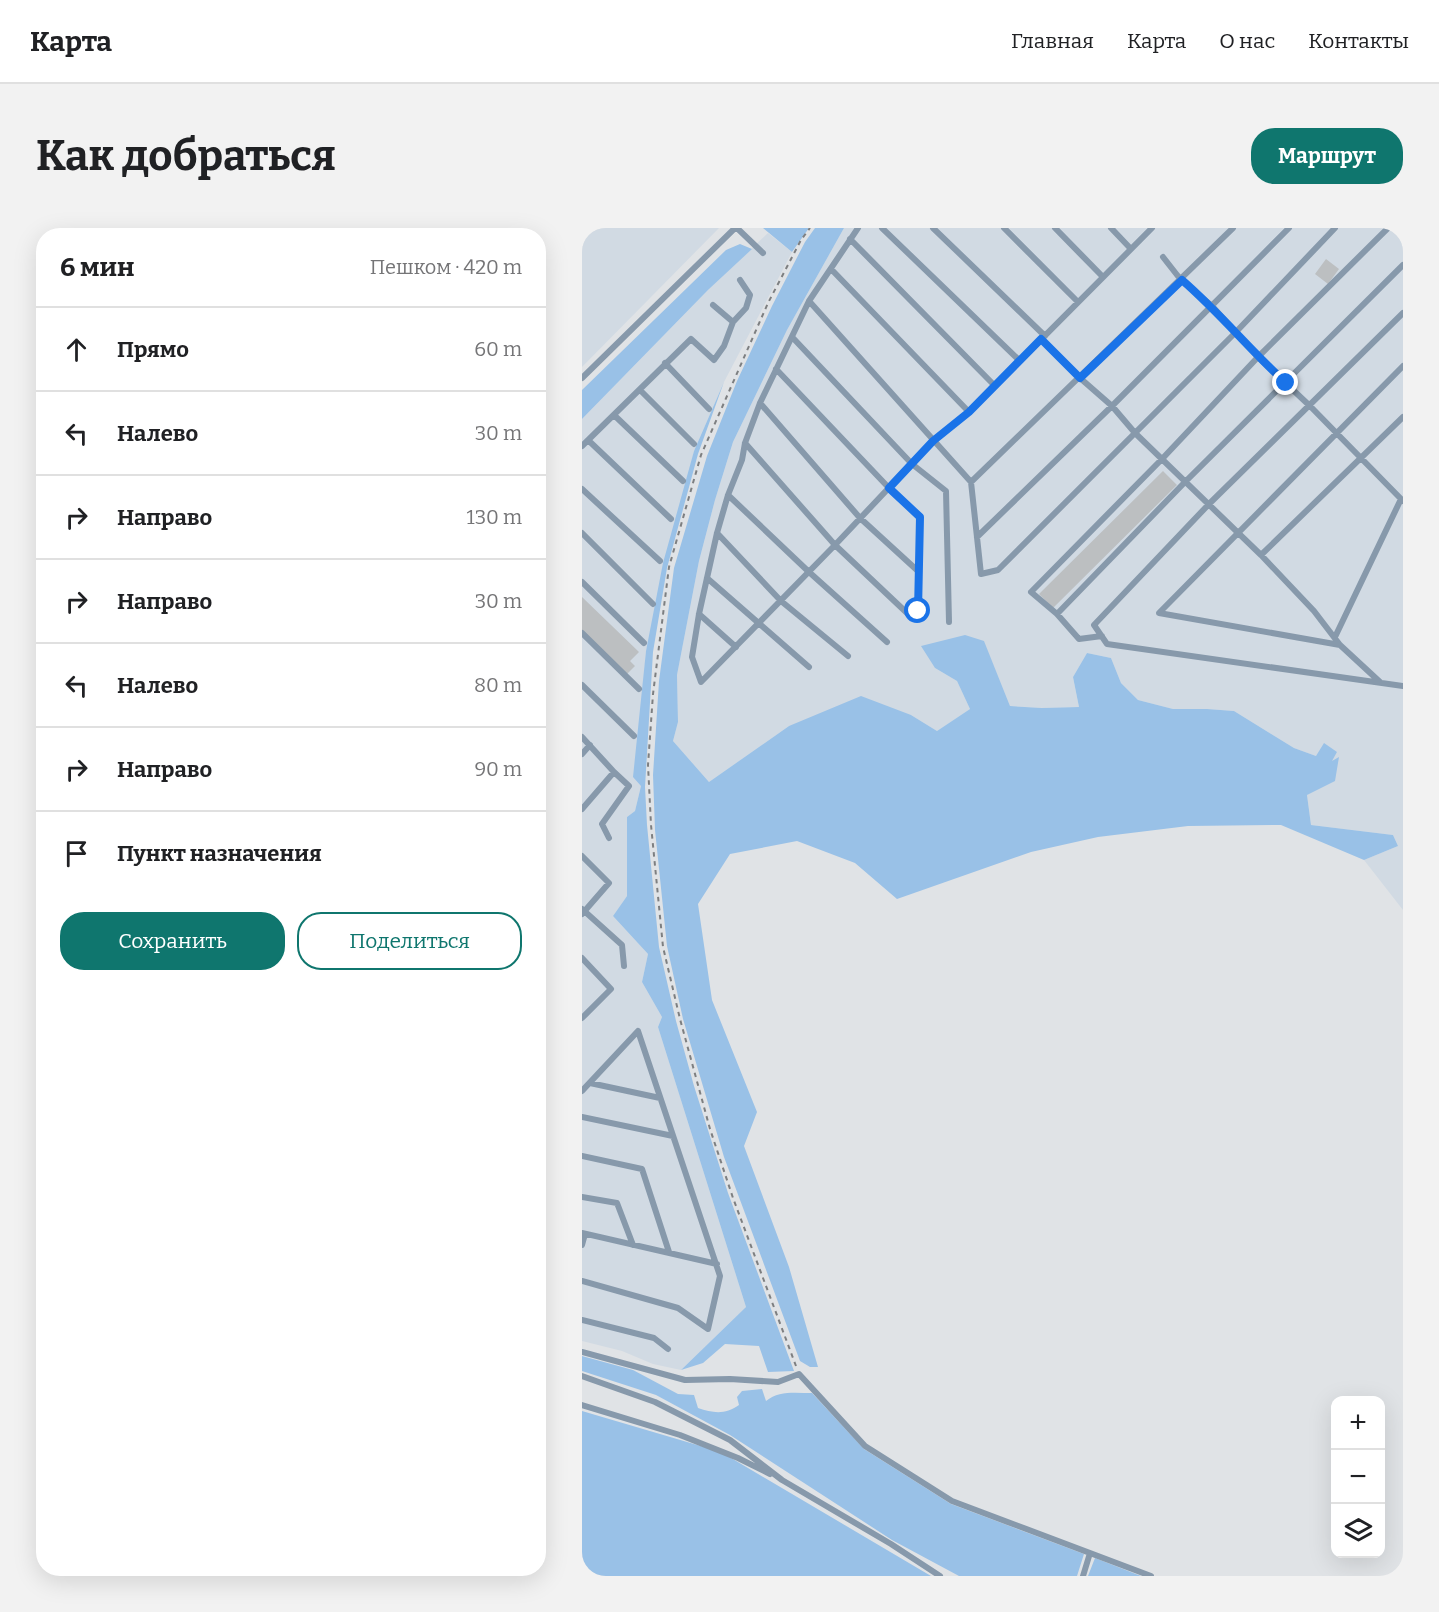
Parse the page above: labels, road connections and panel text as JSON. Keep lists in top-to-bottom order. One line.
{"page":{"header":"Карта","nav":["Главная","Карта","О нас","Контакты"],"buttons":["Маршрут",["Сохранить","Поделиться"]],"title":"Как добраться","heading":["6 мин","Пешком · 420 m"],"list":[["Прямо","60 m"],["Налево","30 m"],["Направо","130 m"],["Направо","30 m"],["Налево","80 m"],["Направо","90 m"],"Пункт назначения"],"map_buttons":["+","−"]}}
